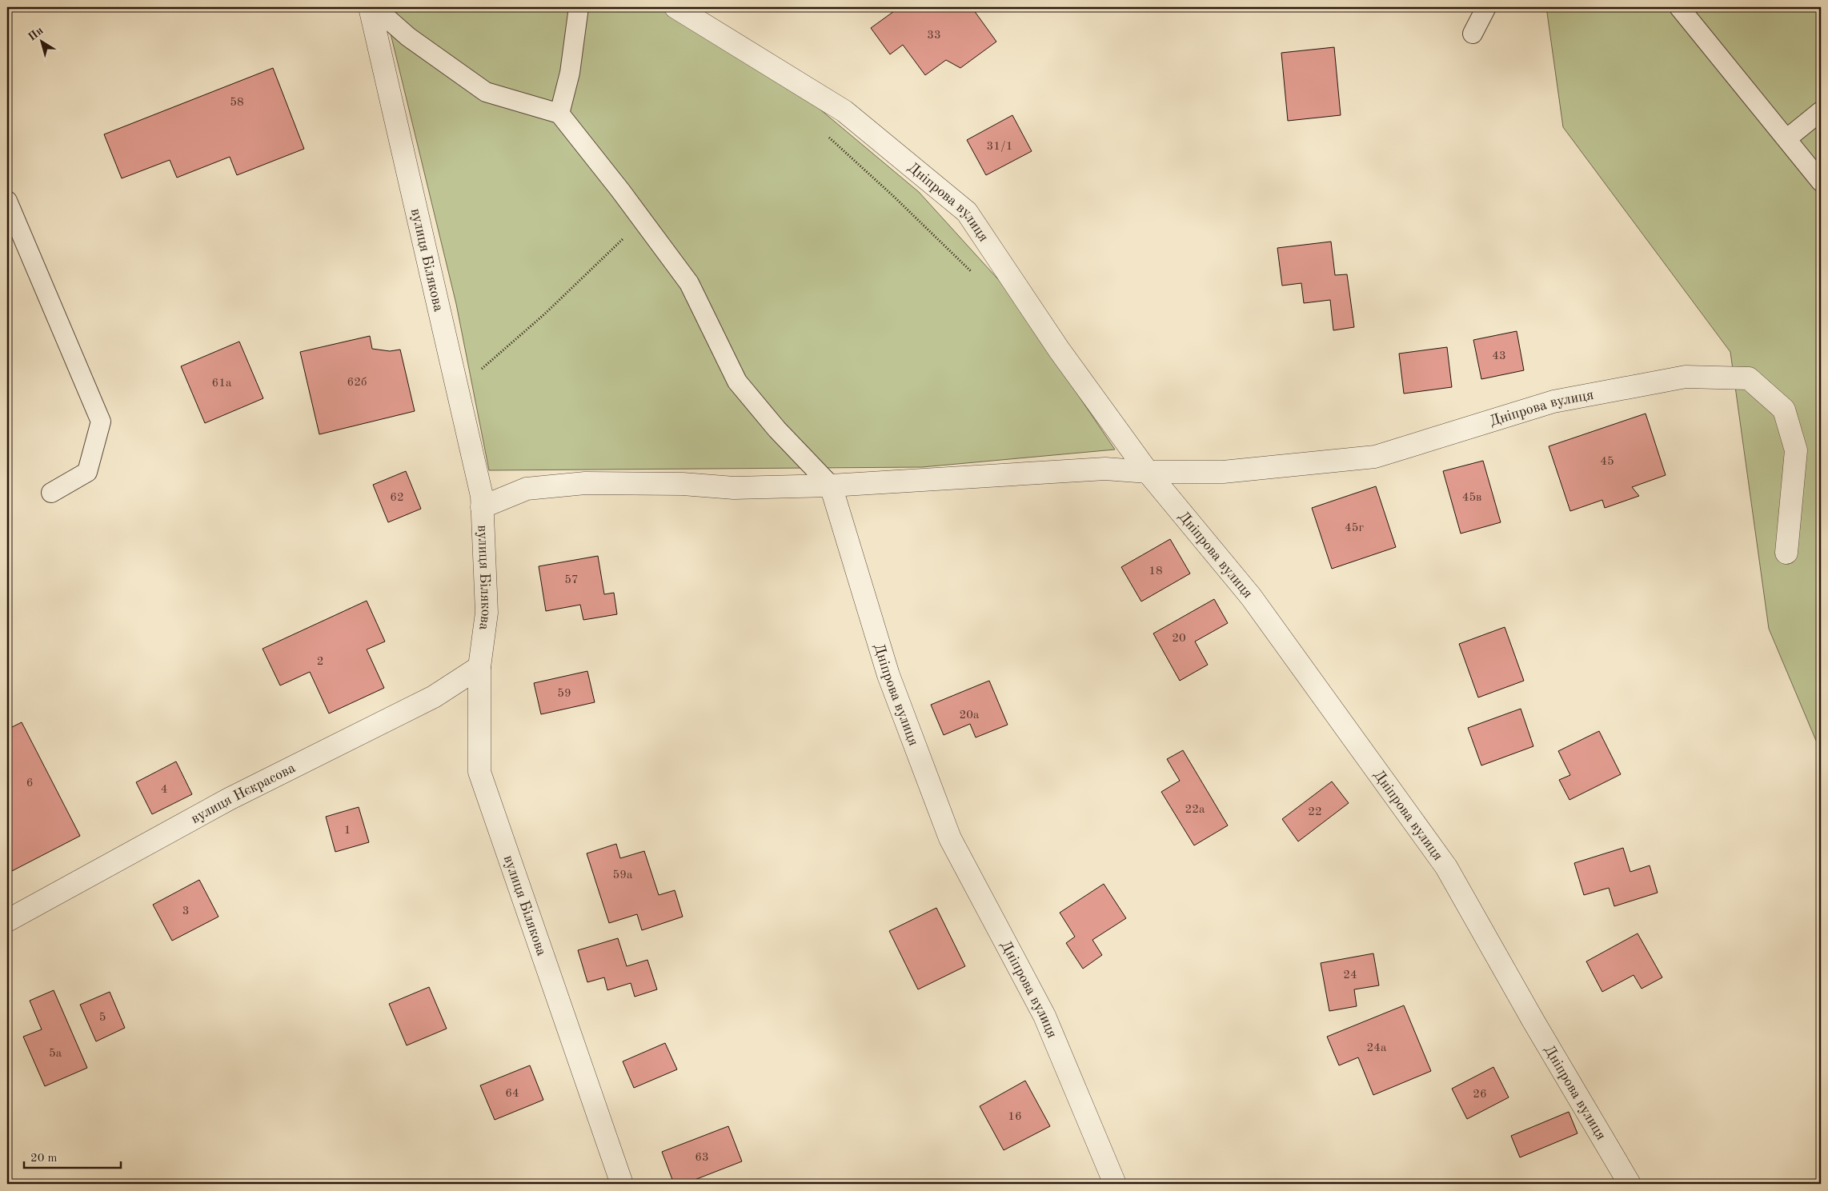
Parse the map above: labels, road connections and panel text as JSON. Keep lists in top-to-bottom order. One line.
{"streets":{"street":["Дніпрова вулиця","вулиця Білякова","вулиця Нєкрасова"]},"crossings":[["вулиця Білякова","вулиця Нєкрасова"]],"house_numbers":["33","58","31/1","43","62б","61а","45","62","45в","45г","18","57","20","2","59","20а","6","4","22а","22","1","59а","3","24","5","24а","5а","64","26","16","63"],"scale_bar":"20 m","north":"top left"}
